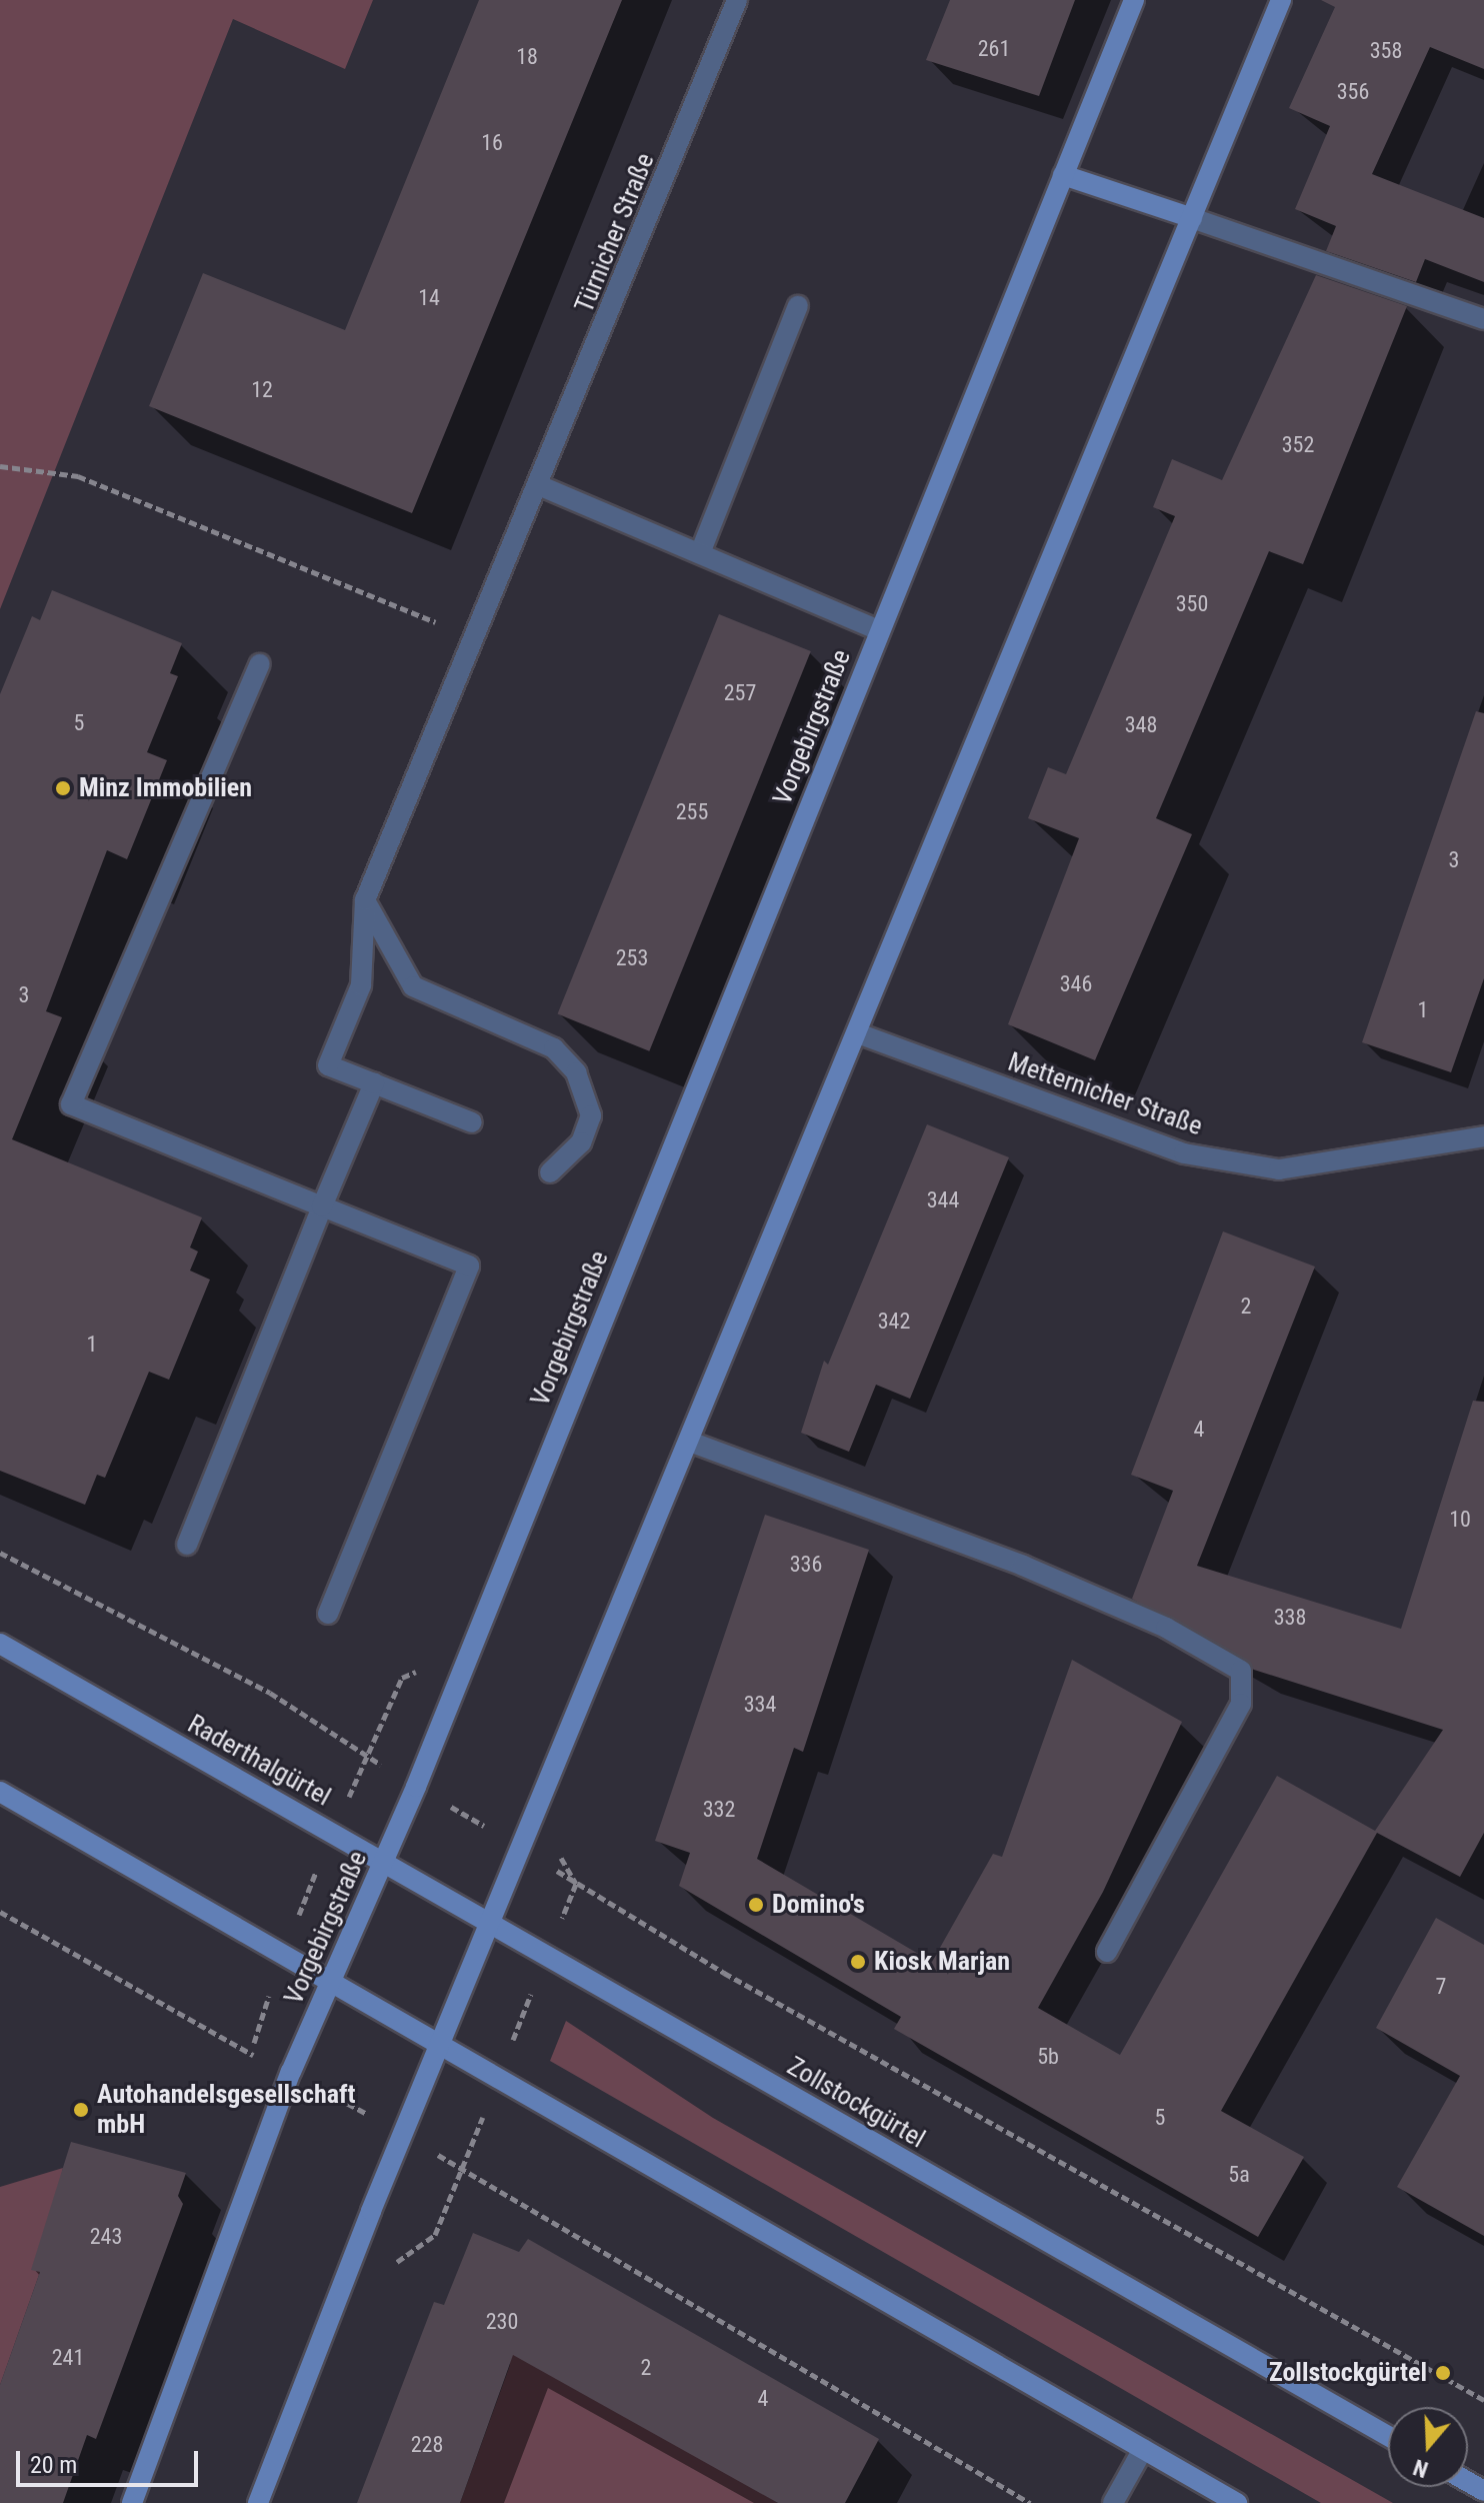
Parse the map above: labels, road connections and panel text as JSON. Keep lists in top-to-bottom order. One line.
{"streets":{"main road":["Vorgebirgstraße","Raderthalgürtel","Zollstockgürtel"],"street":["Türnicher Straße","Metternicher Straße"]},"crossings":[["Vorgebirgstraße","Raderthalgürtel"],["Raderthalgürtel","Zollstockgürtel"]],"places":["Minz Immobilien","Domino's","Kiosk Marjan","Autohandelsgesellschaft mbH","Zollstockgürtel"],"house_numbers":["261","358","18","356","16","14","12","352","350","257","5","348","255","3","253","346","3","1","344","2","342","1","4","10","336","338","334","332","7","5b","5","5a","243","230","241","2","4","228"],"scale_bar":"20 m","north":"bottom"}
